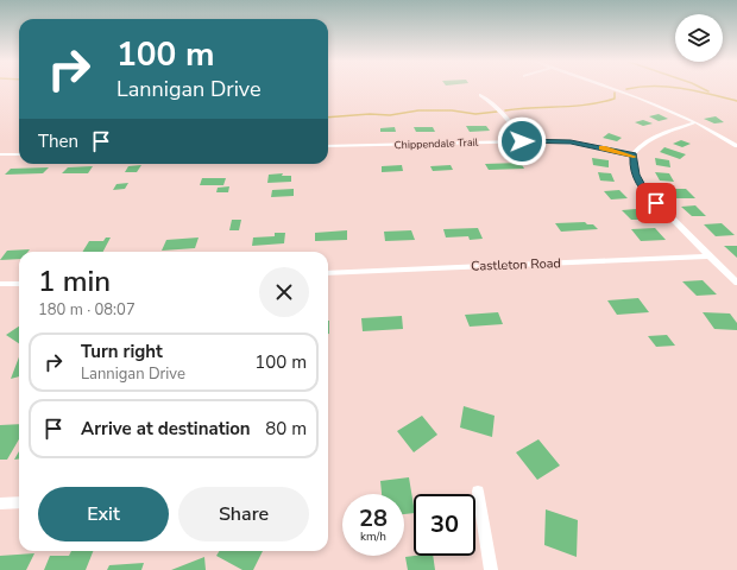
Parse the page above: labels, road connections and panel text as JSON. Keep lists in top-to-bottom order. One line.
{"streets":{"street":["Chippendale Trail","Castleton Road"]},"page":{"turn":["100 m","Lannigan Drive"],"then":"Then","heading":["1 min","180 m · 08:07"],"list":[{"name":"Turn right","note":"Lannigan Drive","value":"100 m"},{"name":"Arrive at destination","value":"80 m"}],"buttons":["Exit","Share"],"speed":"28 km/h","limit":"30"}}
